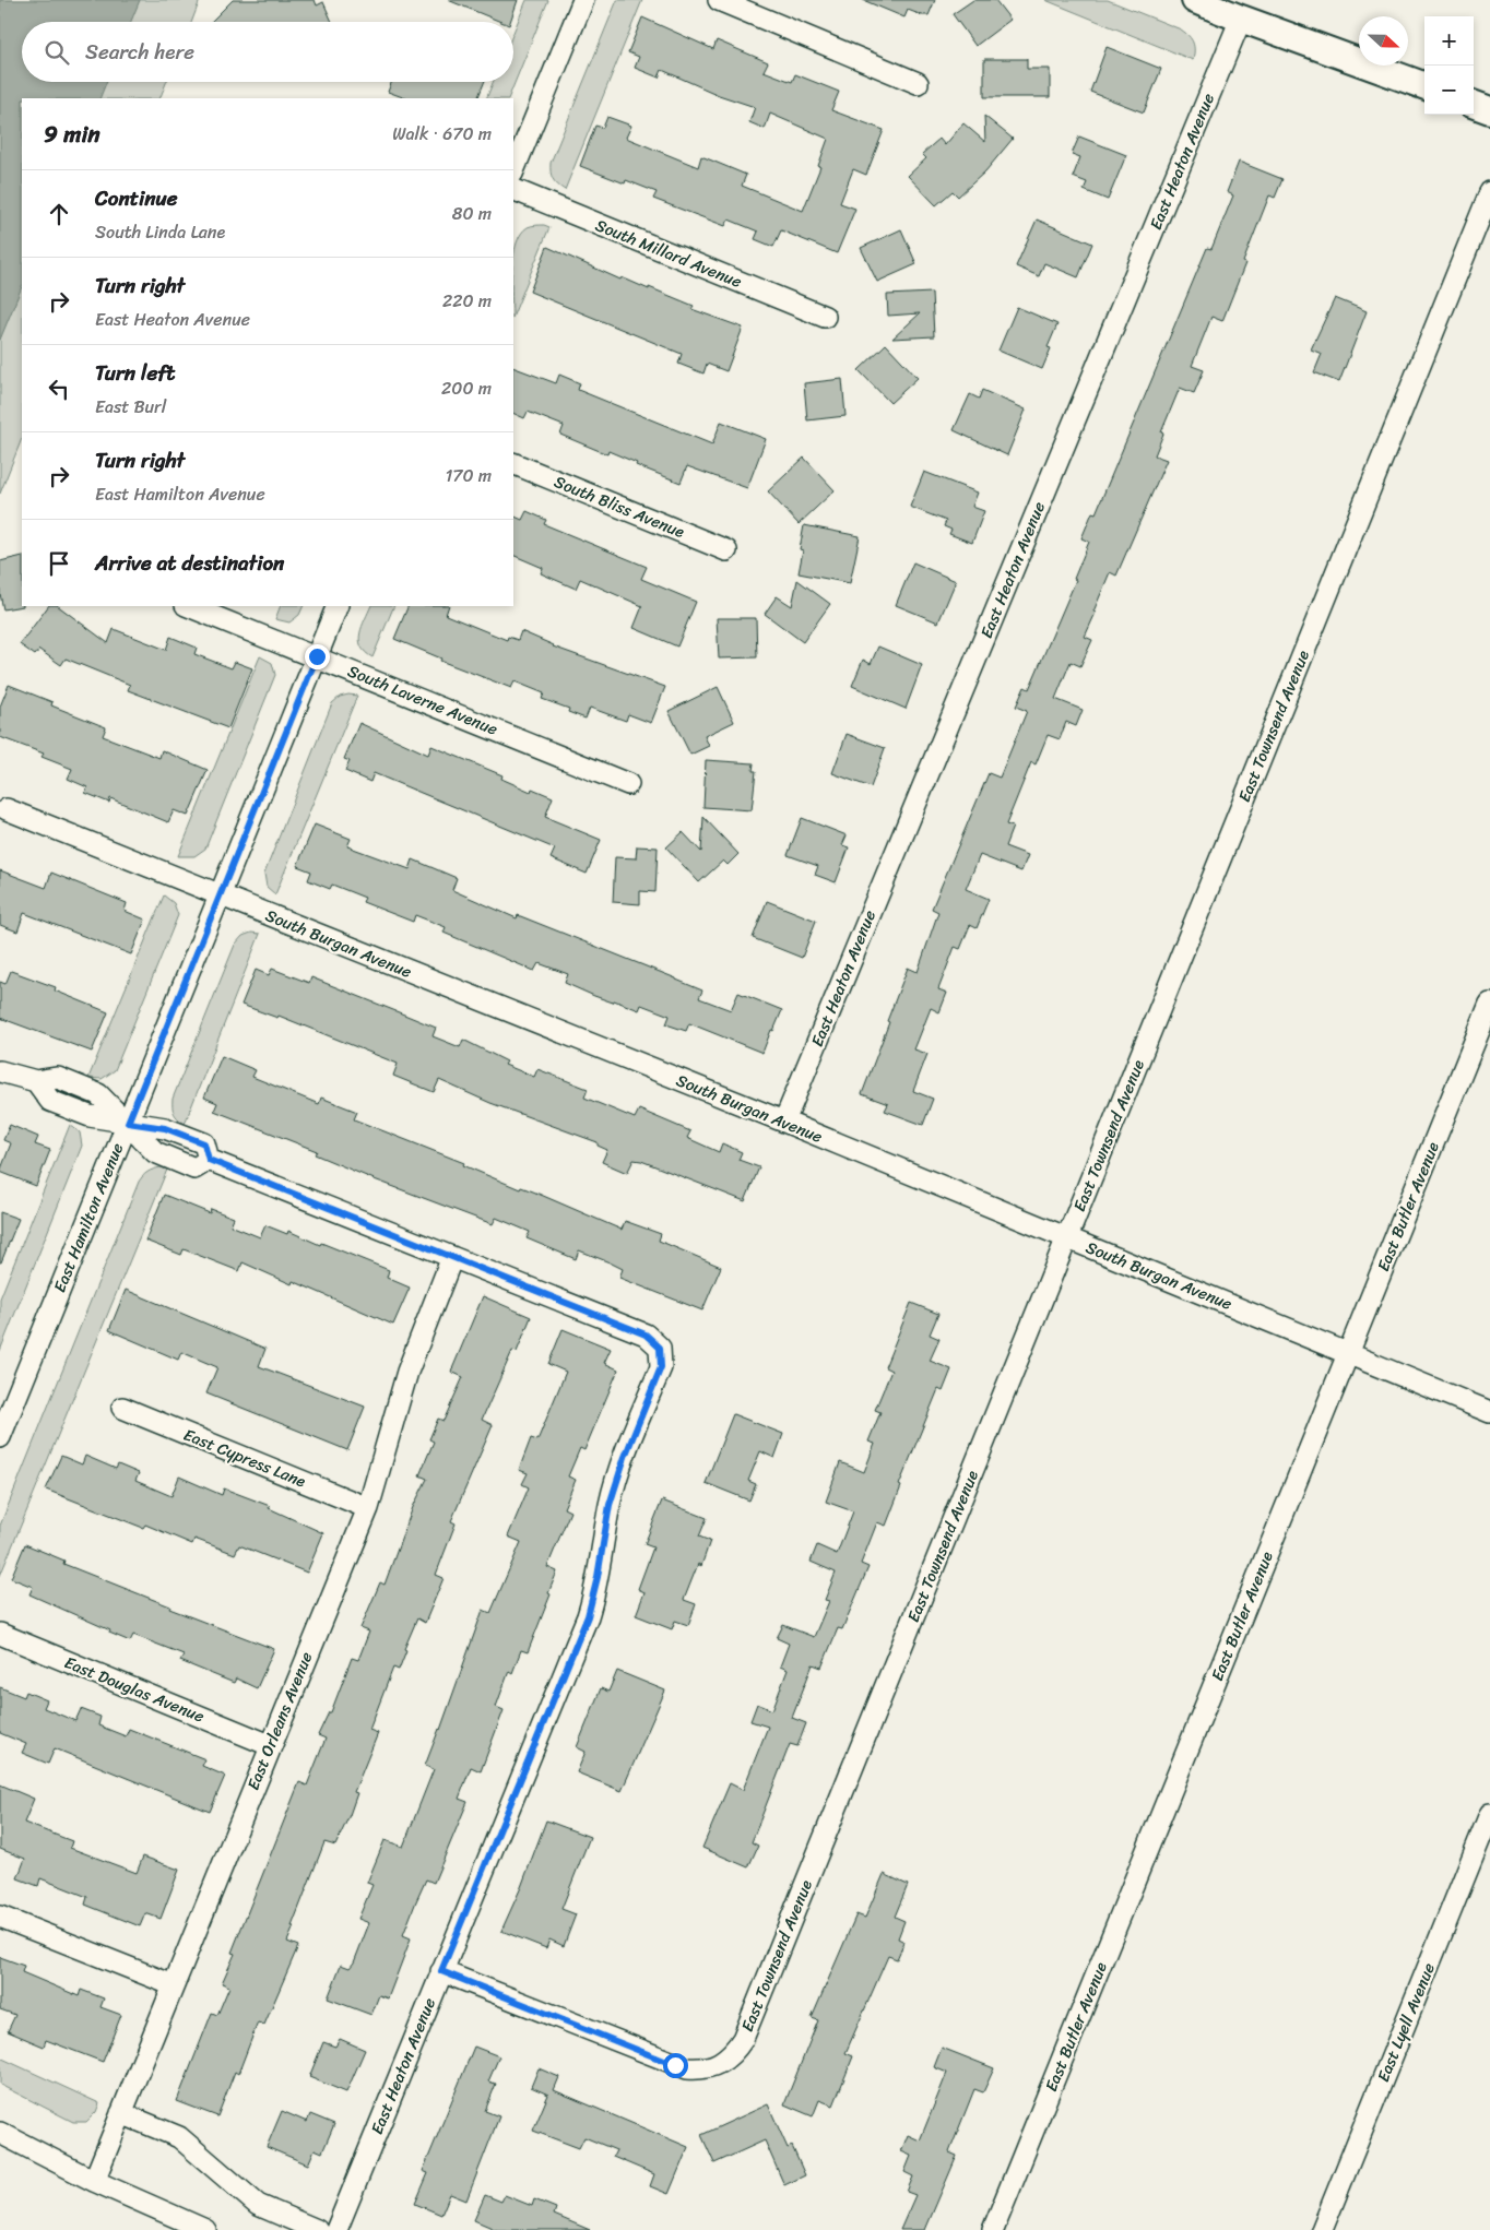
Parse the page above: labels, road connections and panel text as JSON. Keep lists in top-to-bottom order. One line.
{"streets":{"street":["East Heaton Avenue","South Millard Avenue","South Bliss Avenue","South Laverne Avenue","East Townsend Avenue","South Burgan Avenue","East Butler Avenue","East Hamilton Avenue","East Cypress Lane","East Douglas Avenue","East Orleans Avenue","East Lyell Avenue"]},"crossings":[["East Heaton Avenue","East Townsend Avenue"],["East Heaton Avenue","South Burgan Avenue"],["East Heaton Avenue","East Orleans Avenue"],["South Laverne Avenue","East Hamilton Avenue"],["East Townsend Avenue","South Burgan Avenue"],["South Burgan Avenue","East Butler Avenue"],["South Burgan Avenue","East Hamilton Avenue"],["East Cypress Lane","East Orleans Avenue"],["East Douglas Avenue","East Orleans Avenue"]],"north":"right","page":{"map_buttons":["+","−"],"search":"Search here","heading":["9 min","Walk · 670 m"],"list":[["Continue","South Linda Lane","80 m"],["Turn right","East Heaton Avenue","220 m"],["Turn left","East Burl","200 m"],["Turn right","East Hamilton Avenue","170 m"],"Arrive at destination"]}}
